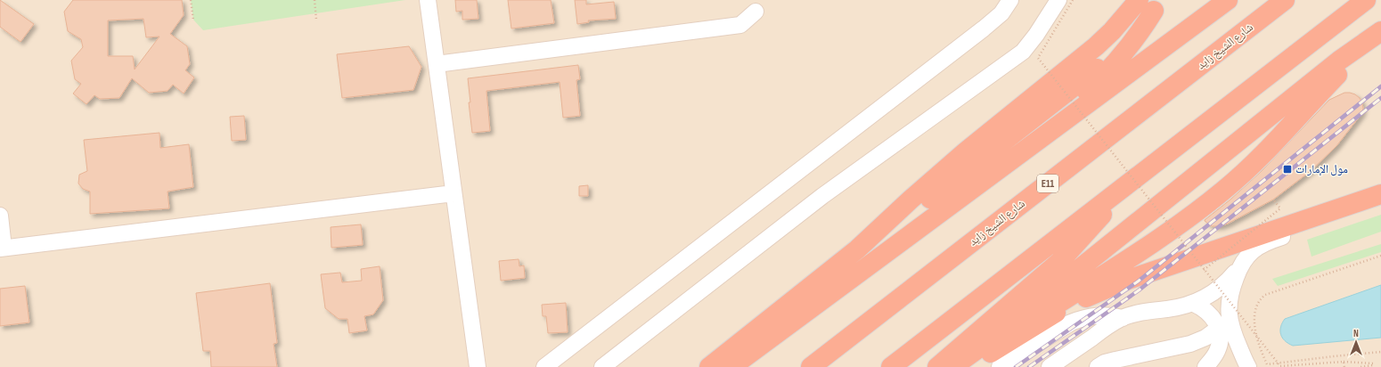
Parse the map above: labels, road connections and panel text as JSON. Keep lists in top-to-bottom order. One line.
{"streets":{"highway":["شارع الشيخ زايد","E11"]},"places":{"transit":["مول الإمارات"]},"north":"top"}
